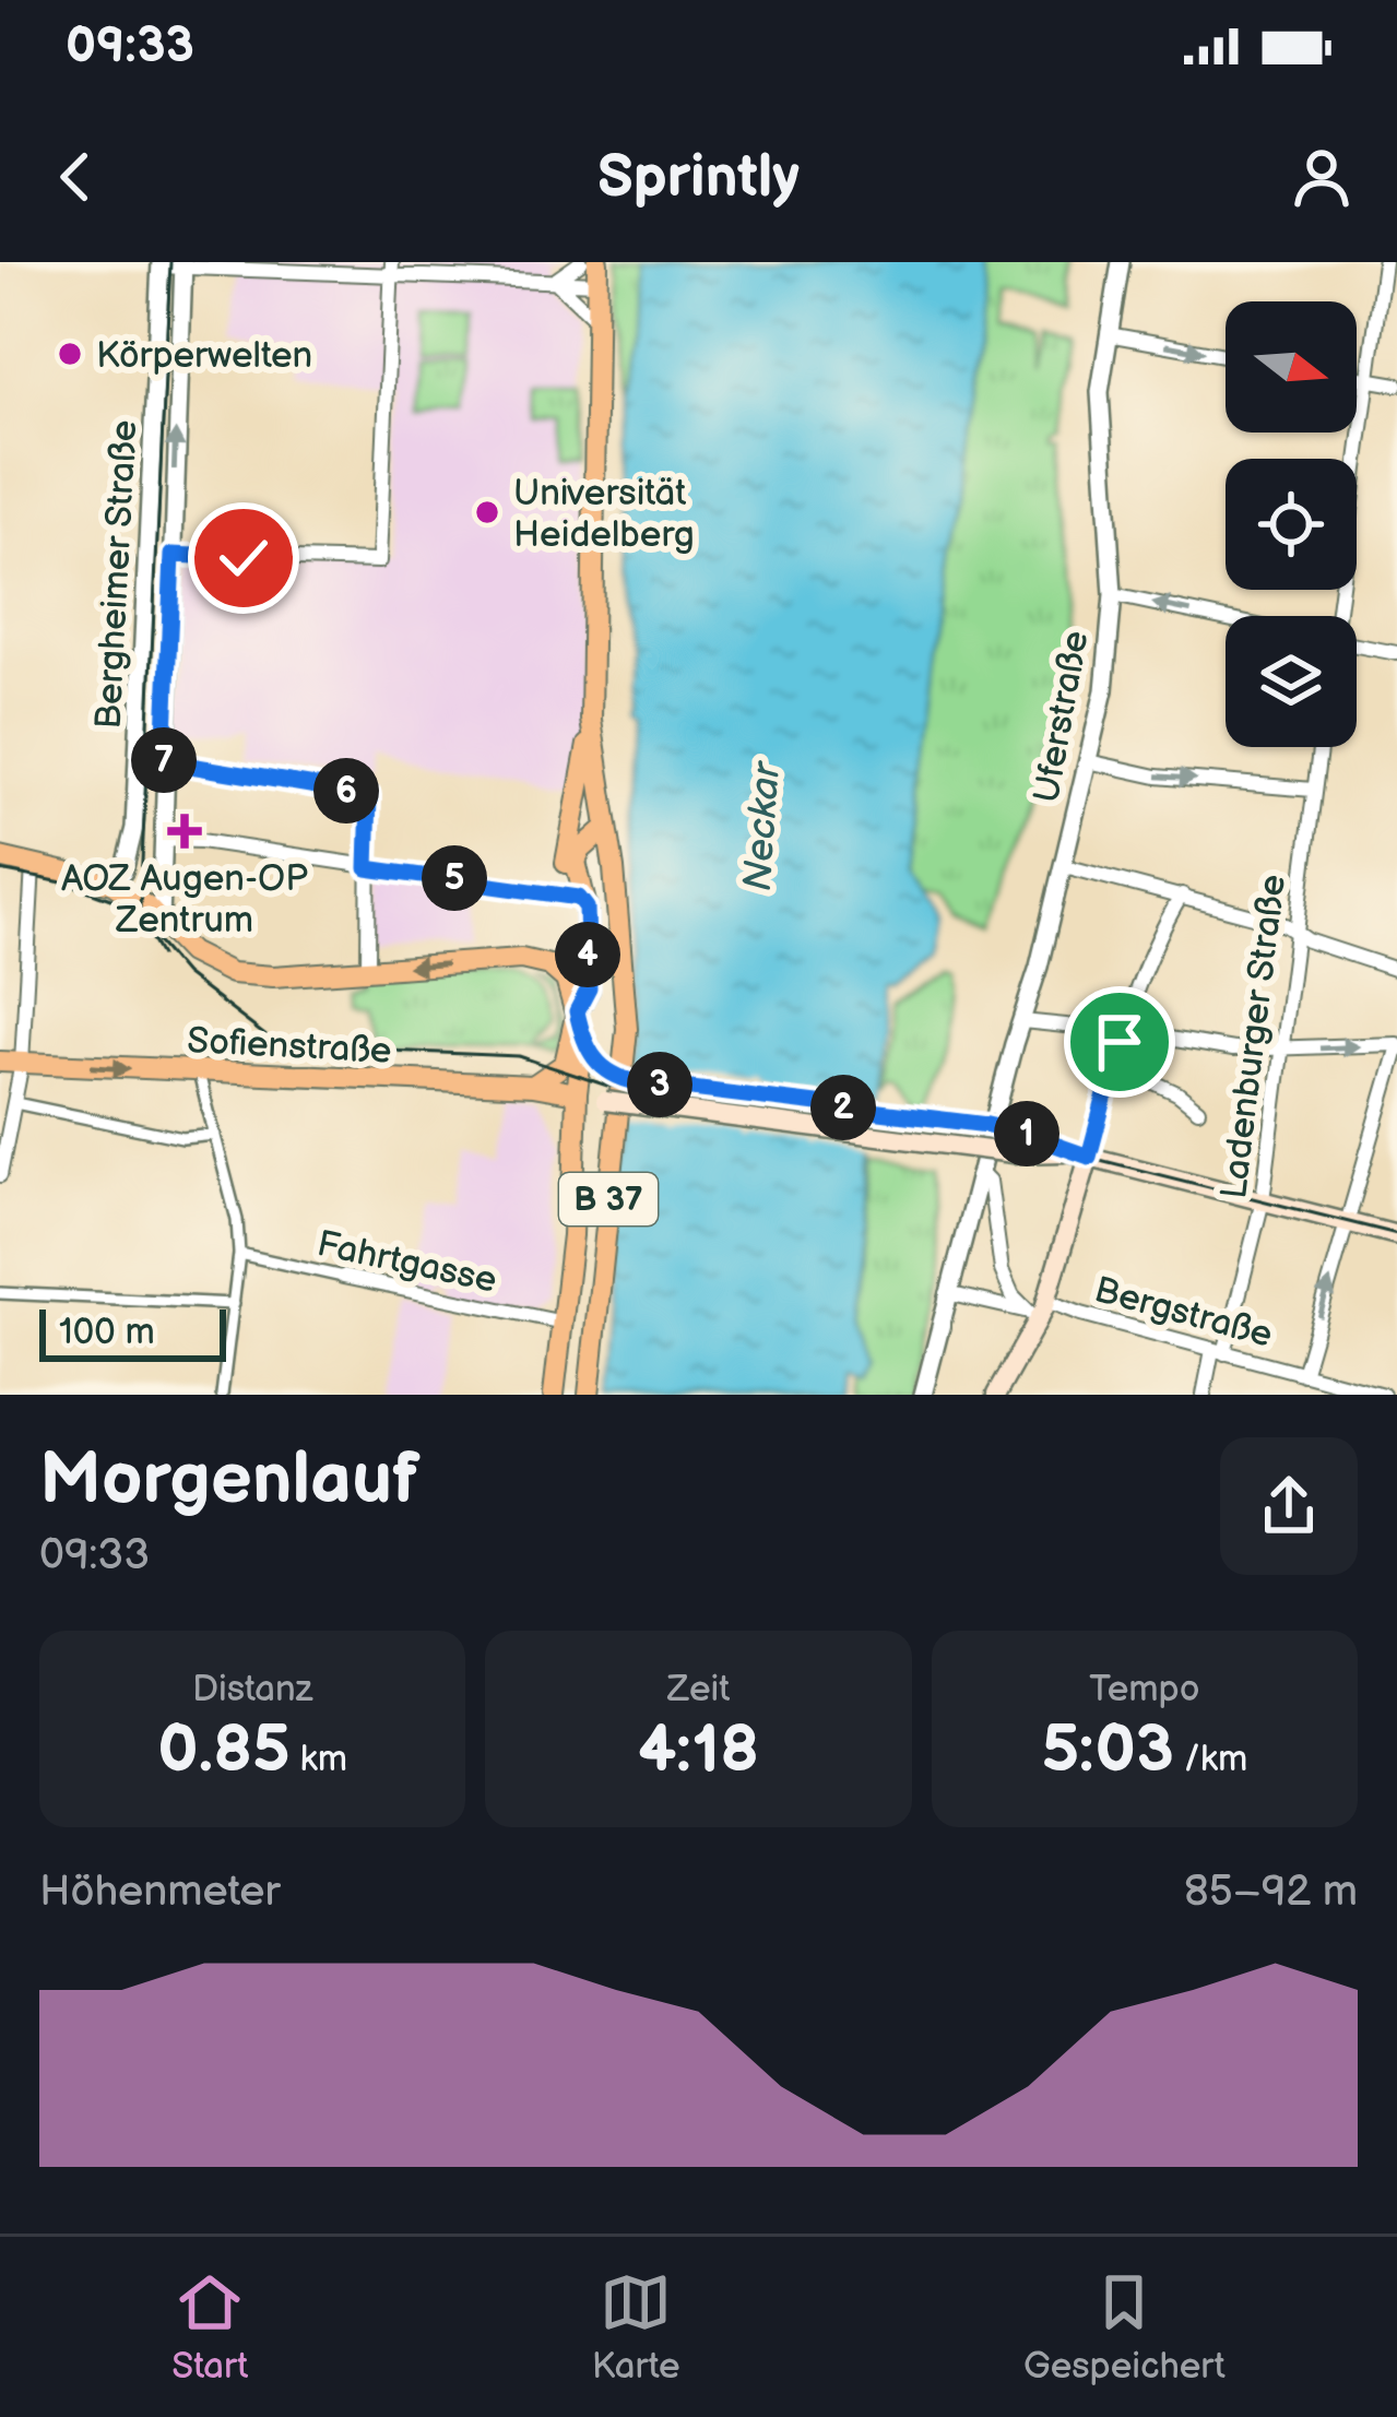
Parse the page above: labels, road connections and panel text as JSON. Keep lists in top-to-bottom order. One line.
{"streets":{"main road":["Sofienstraße","B 37"],"street":["Bergheimer Straße","Uferstraße","Ladenburger Straße","Fahrtgasse","Bergstraße"]},"crossings":[["Uferstraße","Bergstraße"],["Ladenburger Straße","Bergstraße"]],"water":["Neckar"],"places":{"other":["Körperwelten","Universität Heidelberg"],"health":["AOZ Augen-OP Zentrum"]},"scale_bar":"100 m","north":"right","page":{"status":"09:33","header":"Sprintly","pins":["7","6","5","4","3","2","1"],"scale":"100 m","heading":["Morgenlauf","09:33"],"stats":[["Distanz","0.85 km"],["Zeit","4:18"],["Tempo","5:03 /km"]],"chart":["Höhenmeter","85–92 m"],"tabs":["Start","Karte","Gespeichert"]}}
